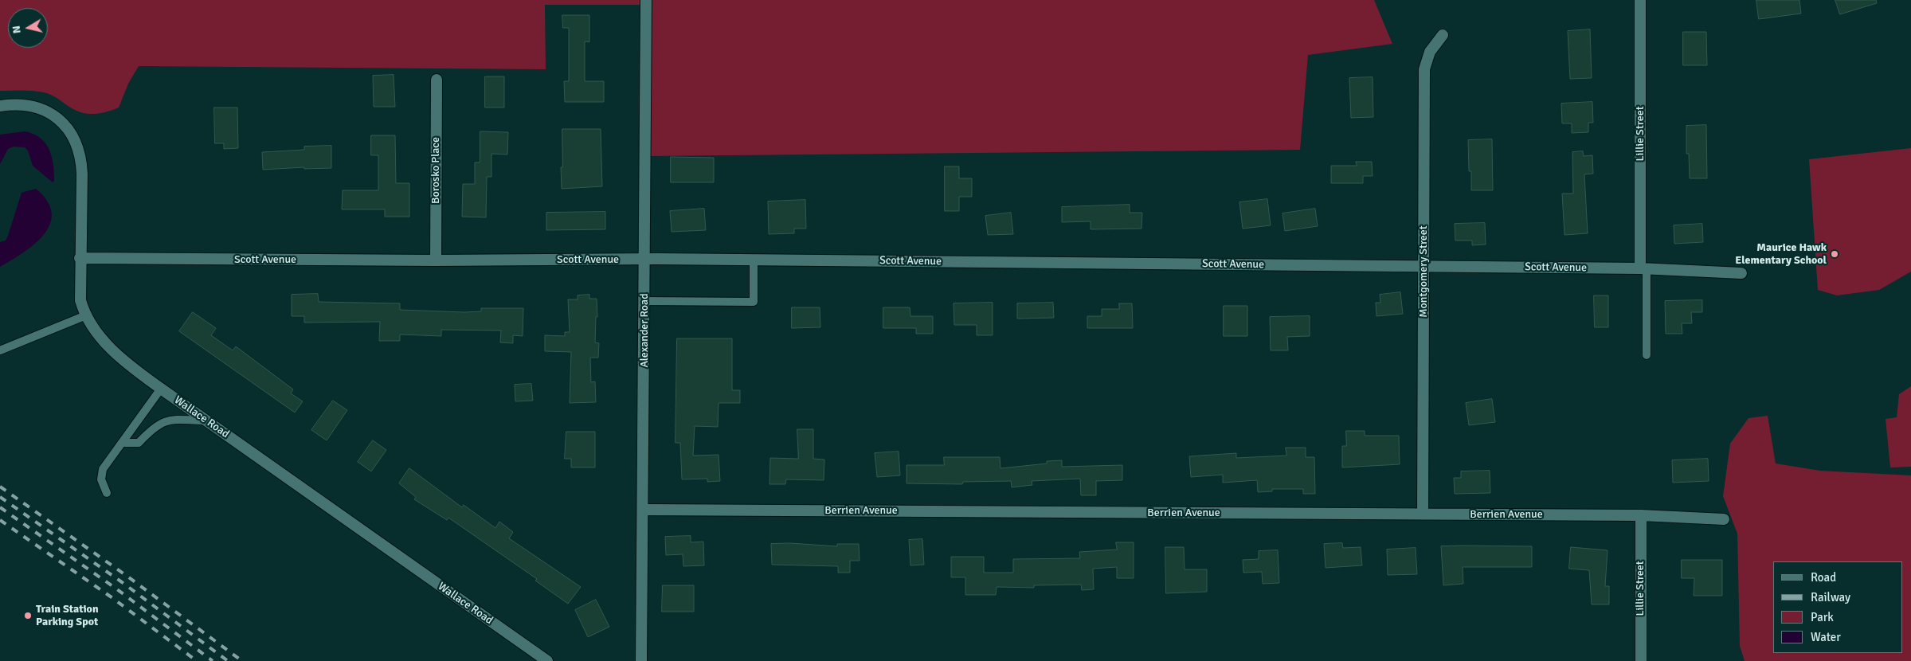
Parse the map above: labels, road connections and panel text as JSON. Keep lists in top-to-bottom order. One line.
{"streets":{"street":["Lillie Street","Borosko Place","Scott Avenue","Montgomery Street","Alexander Road","Wallace Road","Berrien Avenue"]},"crossings":[["Lillie Street","Scott Avenue"],["Lillie Street","Berrien Avenue"],["Borosko Place","Scott Avenue"],["Scott Avenue","Montgomery Street"],["Scott Avenue","Alexander Road"],["Scott Avenue","Wallace Road"],["Montgomery Street","Berrien Avenue"],["Alexander Road","Berrien Avenue"]],"places":["Maurice Hawk Elementary School","Train Station Parking Spot"],"legend":["Road","Railway","Park","Water"],"north":"left"}
